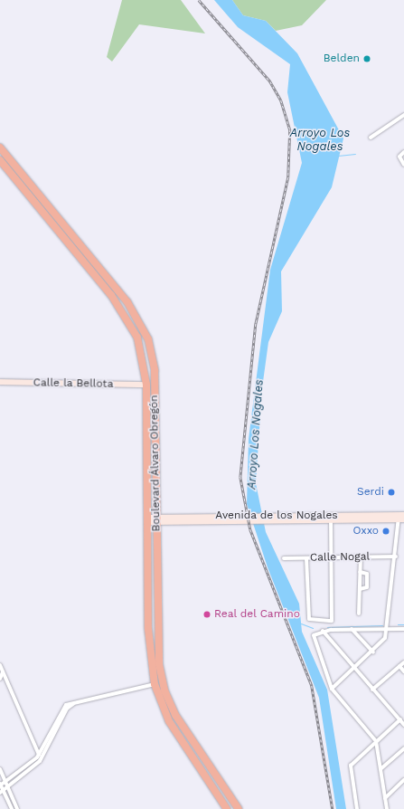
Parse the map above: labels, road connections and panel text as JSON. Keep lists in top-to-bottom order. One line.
{"streets":{"highway":["Boulevard Álvaro Obregón"],"main road":["Calle la Bellota","Avenida de los Nogales"],"street":["Calle Nogal"]},"crossings":[["Calle la Bellota","Boulevard Álvaro Obregón"],["Boulevard Álvaro Obregón","Avenida de los Nogales"]],"water":["Arroyo Los Nogales"],"places":["Belden","Serdi","Oxxo","Real del Camino"]}
